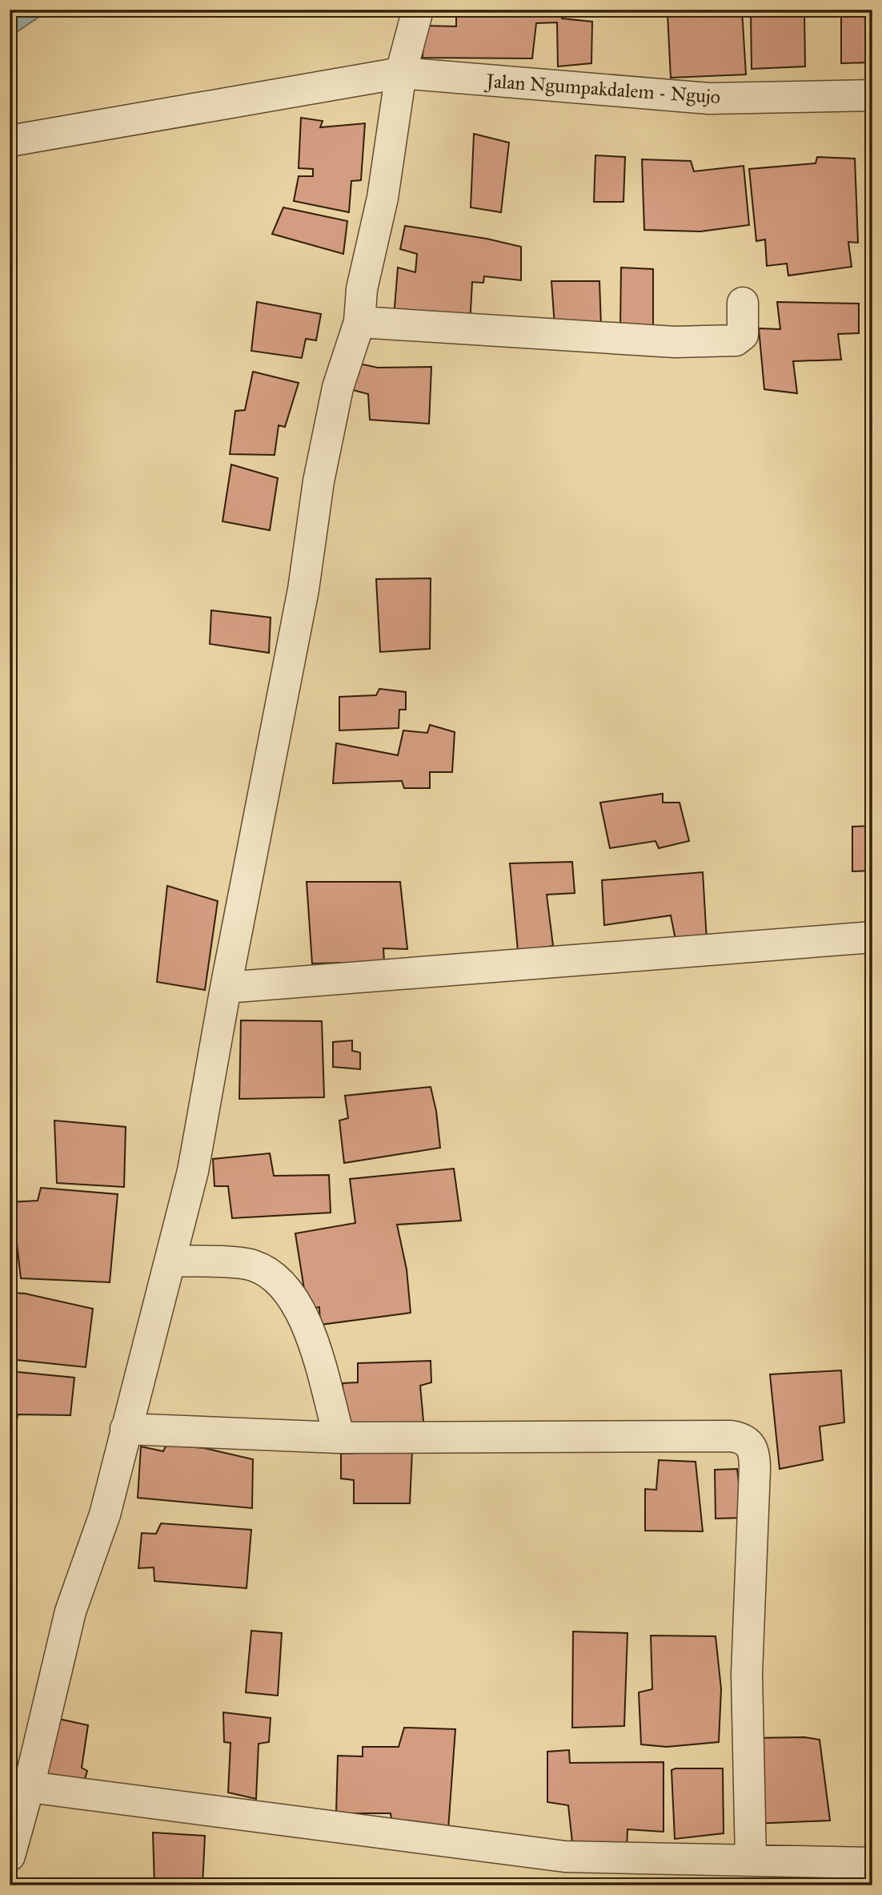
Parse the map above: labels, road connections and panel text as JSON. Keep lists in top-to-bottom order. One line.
{"streets":{"street":["Jalan Ngumpakdalem - Ngujo"]}}
